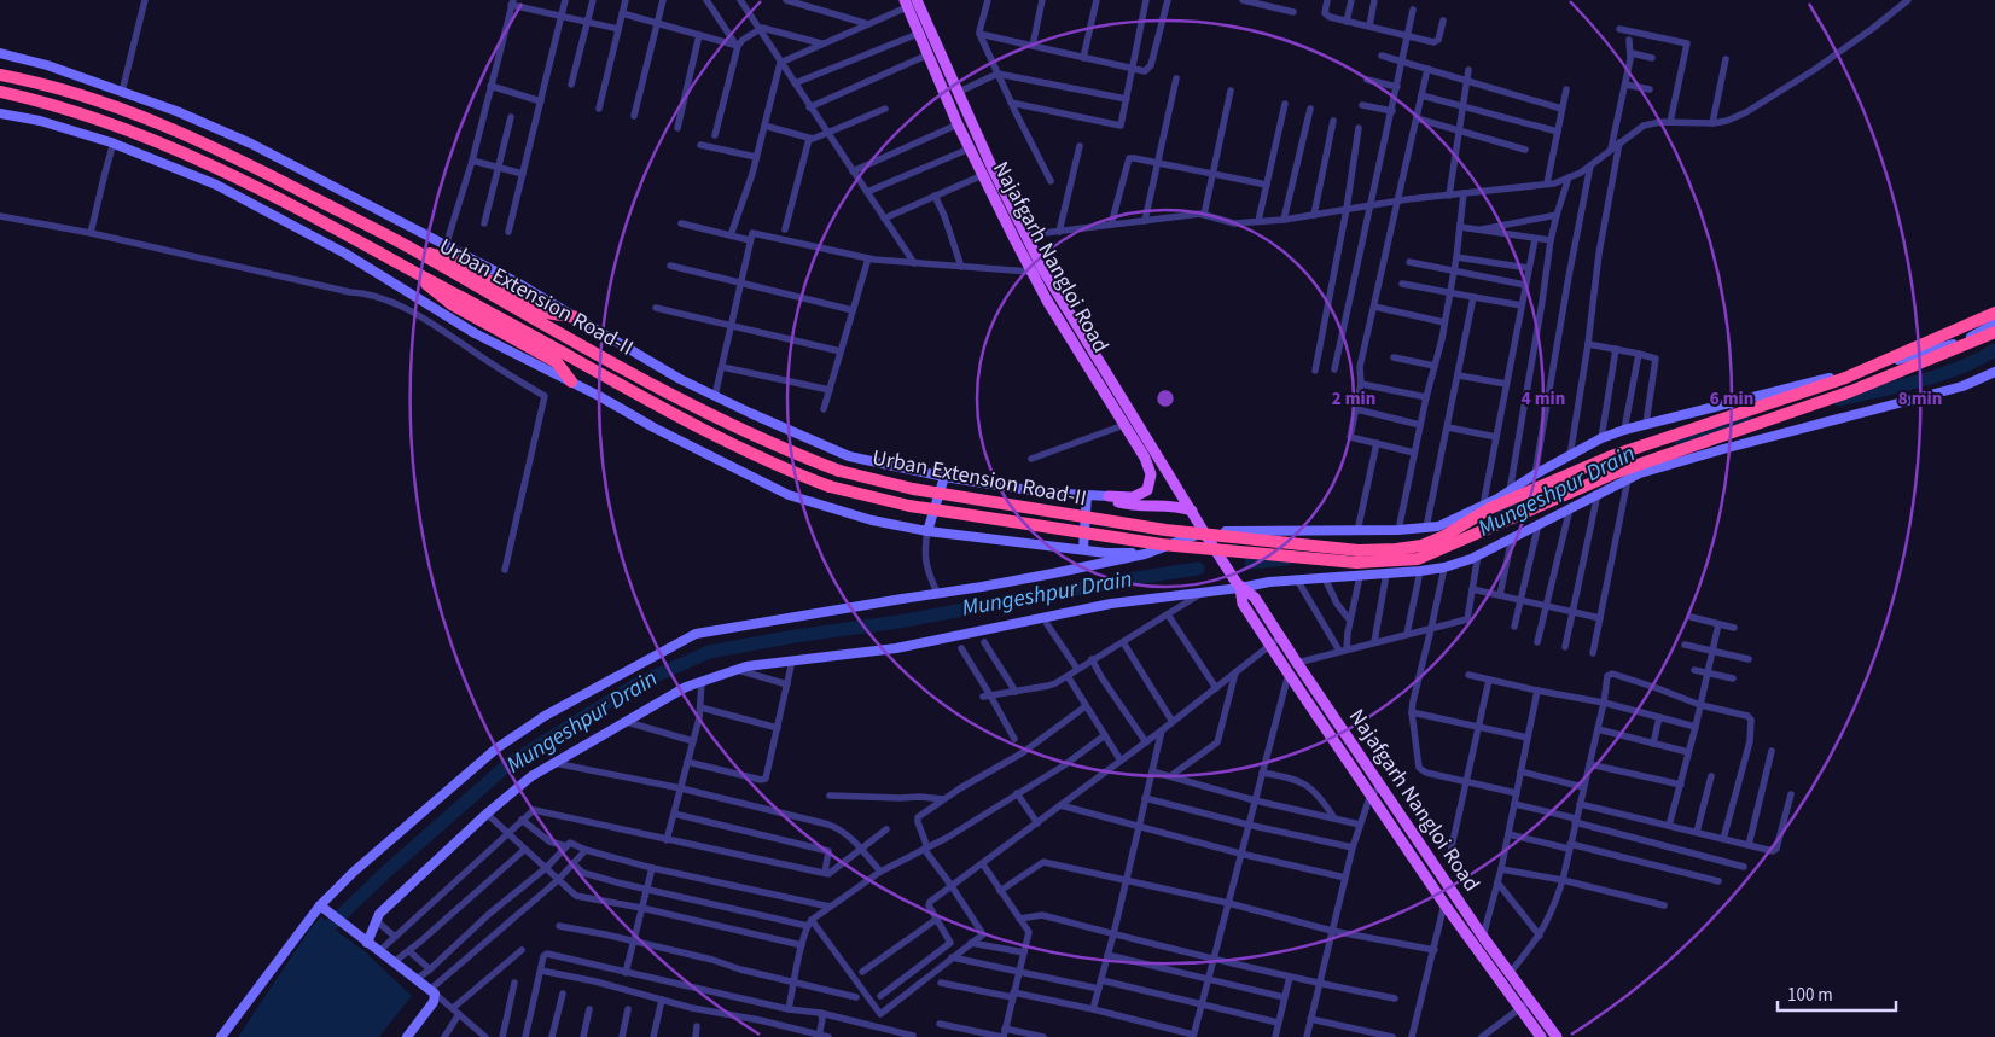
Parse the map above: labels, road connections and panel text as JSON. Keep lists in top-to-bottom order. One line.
{"streets":{"highway":["Urban Extension Road-II"],"main road":["Najafgarh Nangloi Road"]},"water":["Mungeshpur Drain"],"scale_bar":"100 m","rings":["2 min","4 min","6 min","8 min"]}
